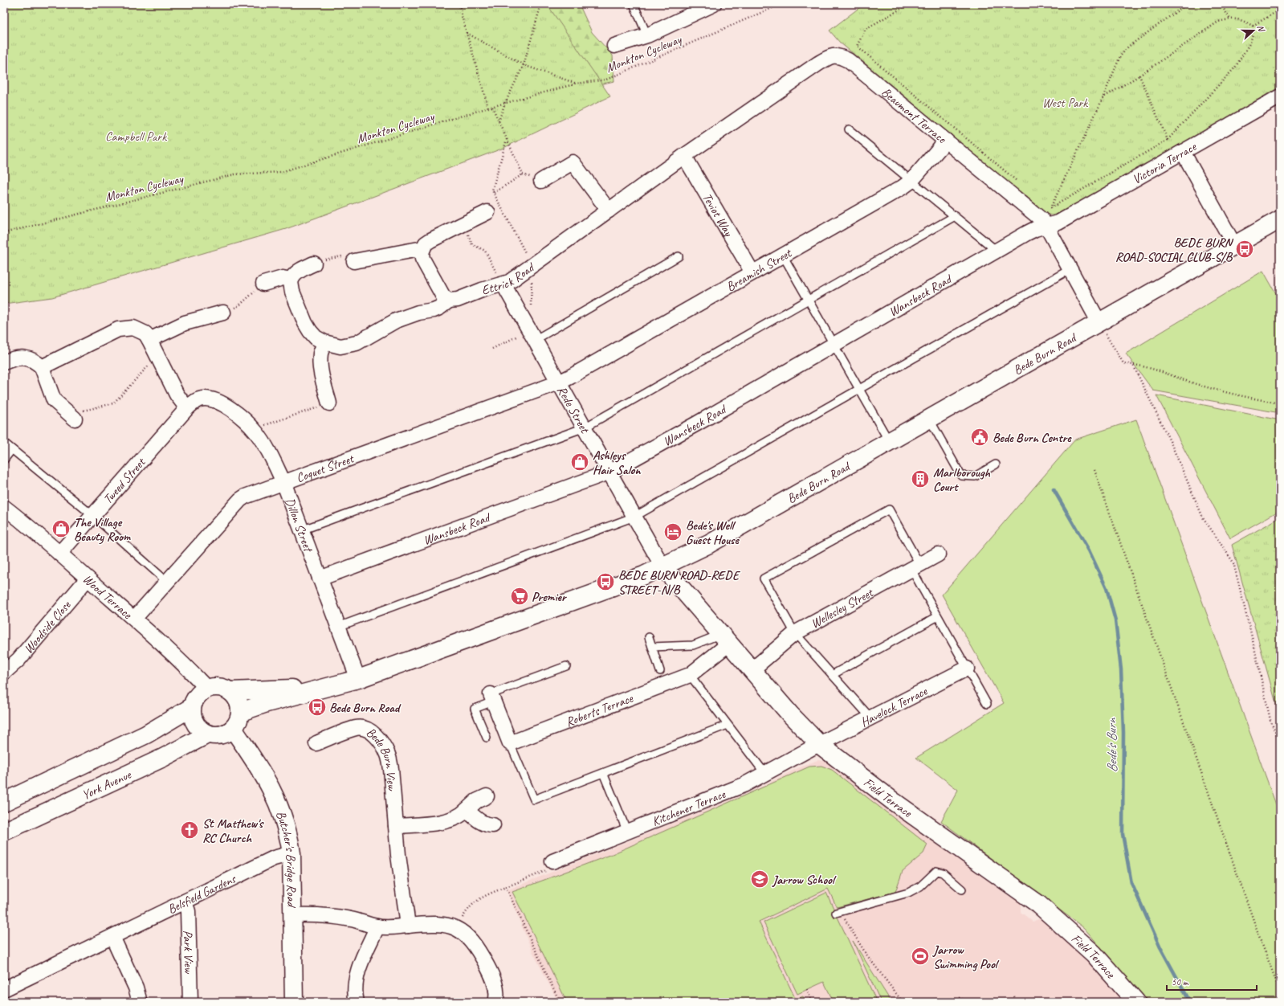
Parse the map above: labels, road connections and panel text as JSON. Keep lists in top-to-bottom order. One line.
{"streets":{"main road":["Bede Burn Road","York Avenue","Field Terrace","Butcher's Bridge Road"],"street":["Beaumont Terrace","Victoria Terrace","Teviot Way","Breamish Street","Ettrick Road","Wansbeck Road","Rede Street","Coquet Street","Tweed Street","Dillon Street","Wood Terrace","Wellesley Street","Woodside Close","Havelock Terrace","Roberts Terrace","Bede Burn View","Kitchener Terrace","Belsfield Gardens","Park View"],"path":["Monkton Cycleway"]},"crossings":[["Beaumont Terrace","Victoria Terrace"],["Beaumont Terrace","Teviot Way"],["Beaumont Terrace","Breamish Street"],["Beaumont Terrace","Ettrick Road"],["Beaumont Terrace","Wansbeck Road"],["Beaumont Terrace","Bede Burn Road"],["Victoria Terrace","Wansbeck Road"],["Teviot Way","Breamish Street"],["Teviot Way","Ettrick Road"],["Breamish Street","Rede Street"],["Breamish Street","Coquet Street"],["Ettrick Road","Rede Street"],["Wansbeck Road","Rede Street"],["Wansbeck Road","Dillon Street"],["Bede Burn Road","Rede Street"],["Bede Burn Road","Dillon Street"],["Bede Burn Road","Wood Terrace"],["Bede Burn Road","York Avenue"],["Bede Burn Road","Field Terrace"],["Bede Burn Road","Butcher's Bridge Road"],["Rede Street","Coquet Street"],["Rede Street","Field Terrace"],["Coquet Street","Dillon Street"],["Coquet Street","Wood Terrace"],["Tweed Street","Dillon Street"],["Tweed Street","Wood Terrace"],["Wood Terrace","Woodside Close"],["Wood Terrace","York Avenue"],["Wood Terrace","Butcher's Bridge Road"],["Wellesley Street","Field Terrace"],["Havelock Terrace","Field Terrace"],["Havelock Terrace","Kitchener Terrace"],["Roberts Terrace","Field Terrace"],["York Avenue","Butcher's Bridge Road"],["Field Terrace","Kitchener Terrace"],["Butcher's Bridge Road","Belsfield Gardens"],["Belsfield Gardens","Park View"]],"water":["Bede's Burn"],"parks":["West Park","Campbell Park"],"places":{"bus stop":["BEDE BURN ROAD-SOCIAL CLUB-S/B","BEDE BURN ROAD-REDE STREET-N/B","Bede Burn Road"],"public building":["Bede Burn Centre"],"shop":["Ashleys Hair Salon","The Village Beauty Room"],"building":["Marlborough Court"],"hotel":["Bede's Well Guest House"],"supermarket":["Premier"],"church":["St Matthew's RC Church"],"school or university":["Jarrow School"],"sports":["Jarrow Swimming Pool"]},"scale_bar":"50 m","north":"right"}
